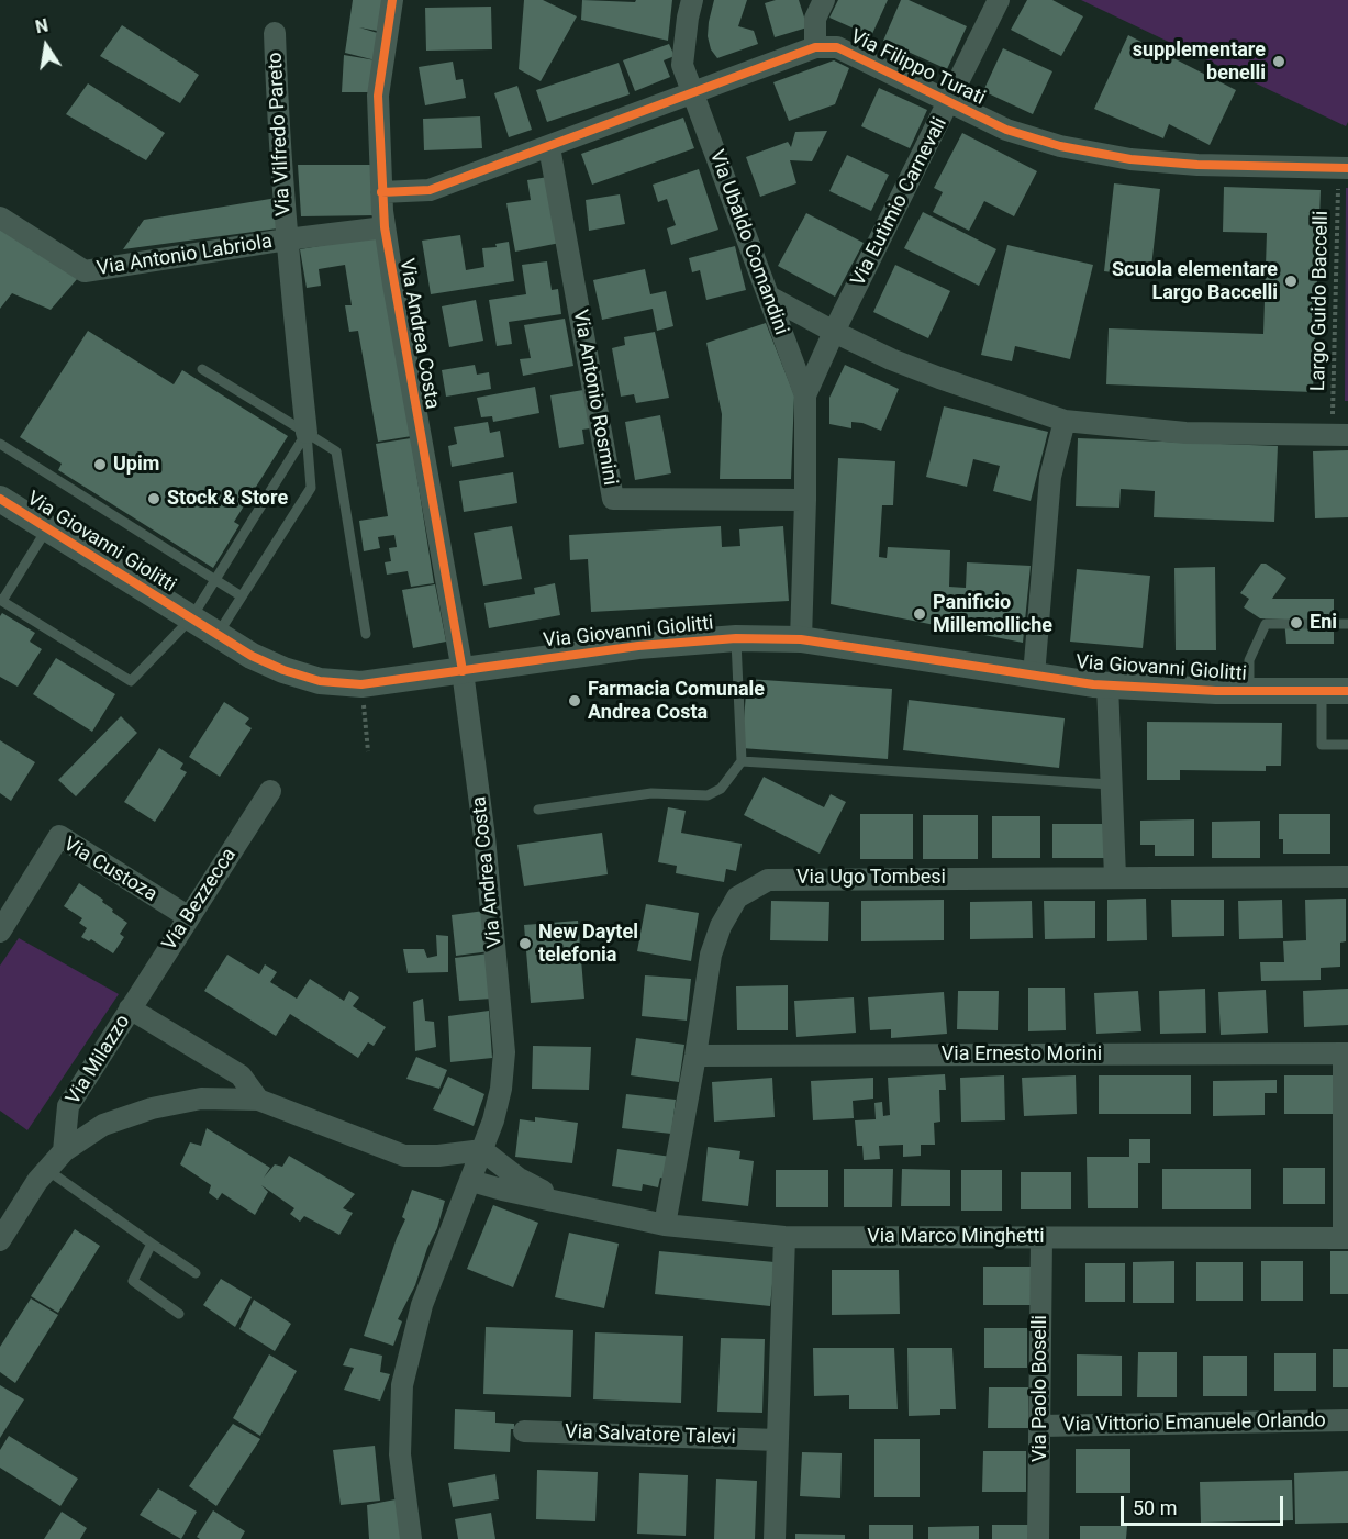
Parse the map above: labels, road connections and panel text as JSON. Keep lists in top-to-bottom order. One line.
{"streets":{"street":["Via Filippo Turati","Via Vilfredo Pareto","Via Eutimio Carnevali","Via Ubaldo Comandini","Via Antonio Labriola","Via Andrea Costa","Via Antonio Rosmini","Via Giovanni Giolitti","Via Custoza","Via Ugo Tombesi","Via Bezzecca","Via Ernesto Morini","Via Milazzo","Via Marco Minghetti","Via Paolo Boselli","Via Vittorio Emanuele Orlando","Via Salvatore Talevi"],"path":["Largo Guido Baccelli"]},"crossings":[["Via Filippo Turati","Via Eutimio Carnevali"],["Via Filippo Turati","Via Ubaldo Comandini"],["Via Filippo Turati","Largo Guido Baccelli"],["Via Filippo Turati","Via Andrea Costa"],["Via Filippo Turati","Via Antonio Rosmini"],["Via Vilfredo Pareto","Via Antonio Labriola"],["Via Eutimio Carnevali","Via Ubaldo Comandini"],["Via Ubaldo Comandini","Via Antonio Rosmini"],["Via Ubaldo Comandini","Via Giovanni Giolitti"],["Via Antonio Labriola","Via Andrea Costa"],["Via Andrea Costa","Via Giovanni Giolitti"],["Via Andrea Costa","Via Milazzo"],["Via Andrea Costa","Via Marco Minghetti"],["Via Custoza","Via Bezzecca"],["Via Ugo Tombesi","Via Ernesto Morini"],["Via Ugo Tombesi","Via Marco Minghetti"],["Via Bezzecca","Via Milazzo"],["Via Milazzo","Via Marco Minghetti"],["Via Marco Minghetti","Via Paolo Boselli"],["Via Paolo Boselli","Via Vittorio Emanuele Orlando"]],"places":["supplementare benelli","Scuola elementare Largo Baccelli","Upim","Stock & Store","Panificio Millemolliche","Eni","Farmacia Comunale Andrea Costa","New Daytel telefonia"],"scale_bar":"50 m","north":"top"}
